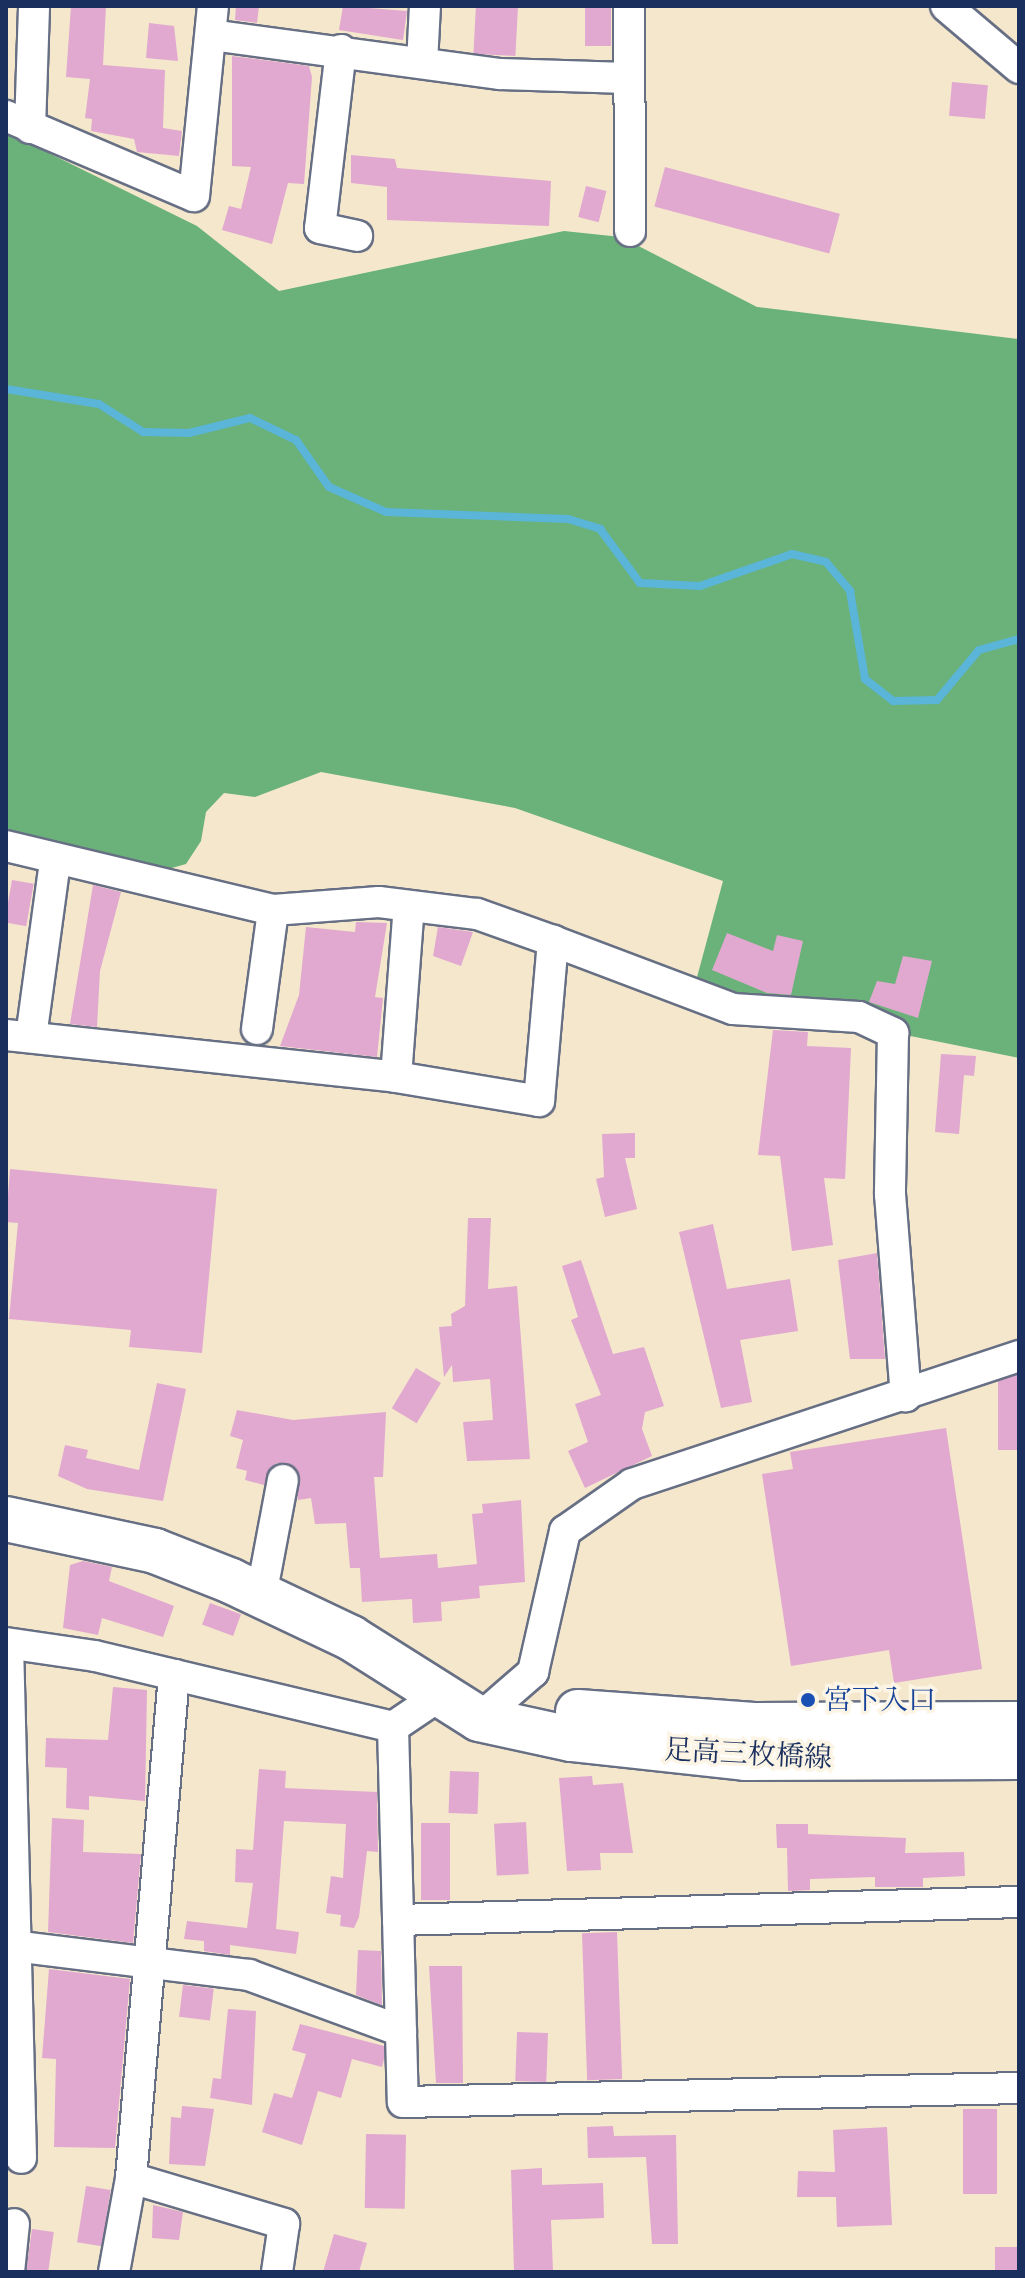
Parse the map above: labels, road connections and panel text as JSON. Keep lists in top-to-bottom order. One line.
{"streets":{"main road":["足高三枚橋線"]},"places":["宮下入口"]}
